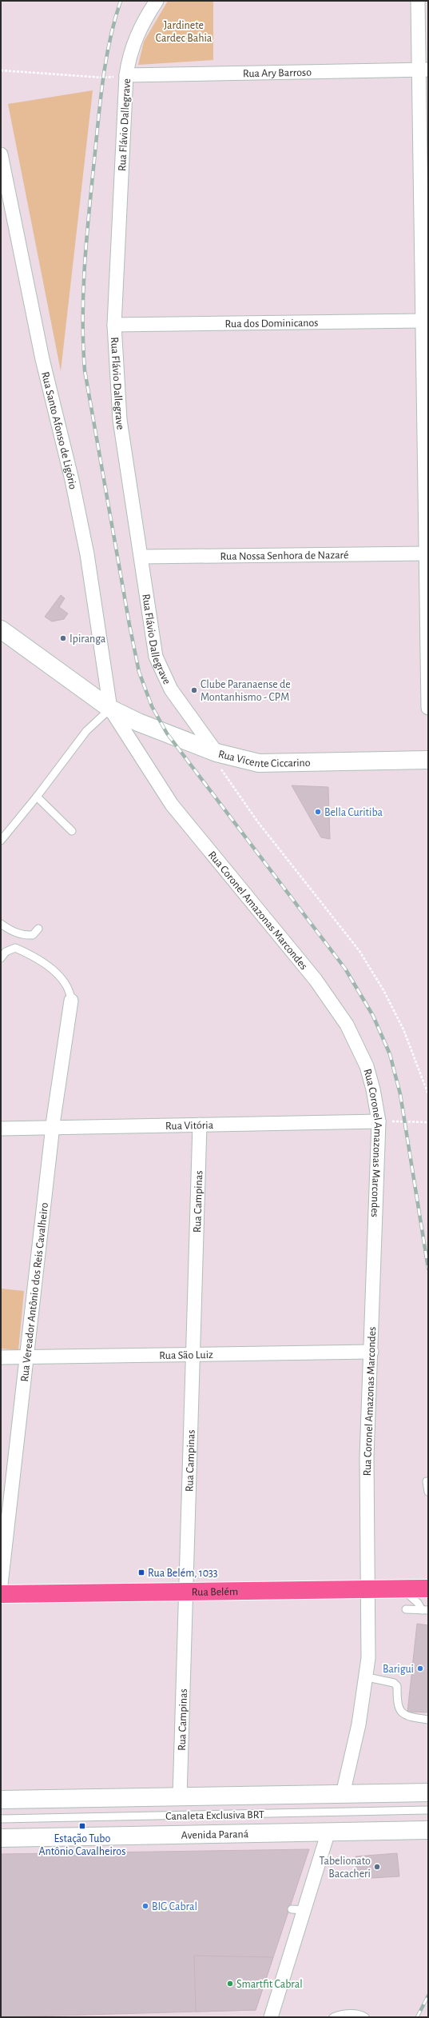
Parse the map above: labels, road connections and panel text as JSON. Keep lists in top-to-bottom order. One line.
{"streets":{"main road":["Rua Belém"],"street":["Rua Ary Barroso","Rua Flávio Dallegrave","Rua dos Dominicanos","Rua Santo Afonso de Ligório","Rua Nossa Senhora de Nazaré","Rua Vicente Ciccarino","Rua Coronel Amazonas Marcondes","Rua Vitória","Rua Campinas","Rua Vereador Antônio dos Reis Cavalheiro","Rua São Luiz","Avenida Paraná"],"lane":["Canaleta Exclusiva BRT"]},"crossings":[["Rua Ary Barroso","Rua Flávio Dallegrave"],["Rua Flávio Dallegrave","Rua dos Dominicanos"],["Rua Flávio Dallegrave","Rua Nossa Senhora de Nazaré"],["Rua Flávio Dallegrave","Rua Vicente Ciccarino"],["Rua Santo Afonso de Ligório","Rua Vicente Ciccarino"],["Rua Santo Afonso de Ligório","Rua Coronel Amazonas Marcondes"],["Rua Vicente Ciccarino","Rua Coronel Amazonas Marcondes"],["Rua Coronel Amazonas Marcondes","Rua Vitória"],["Rua Coronel Amazonas Marcondes","Rua São Luiz"],["Rua Coronel Amazonas Marcondes","Rua Belém"],["Rua Vitória","Rua Campinas"],["Rua Vitória","Rua Vereador Antônio dos Reis Cavalheiro"],["Rua Campinas","Rua São Luiz"],["Rua Campinas","Rua Belém"],["Rua Vereador Antônio dos Reis Cavalheiro","Rua São Luiz"]],"parks":["Jardinete Cardec Bahia"],"places":{"other":["Ipiranga","Clube Paranaense de Montanhismo - CPM","Bella Curitiba","Barigui","Tabelionato Bacacheri","BIG Cabral","Smartfit Cabral"],"transit":["Rua Belém, 1033","Estação Tubo Antônio Cavalheiros"]}}
